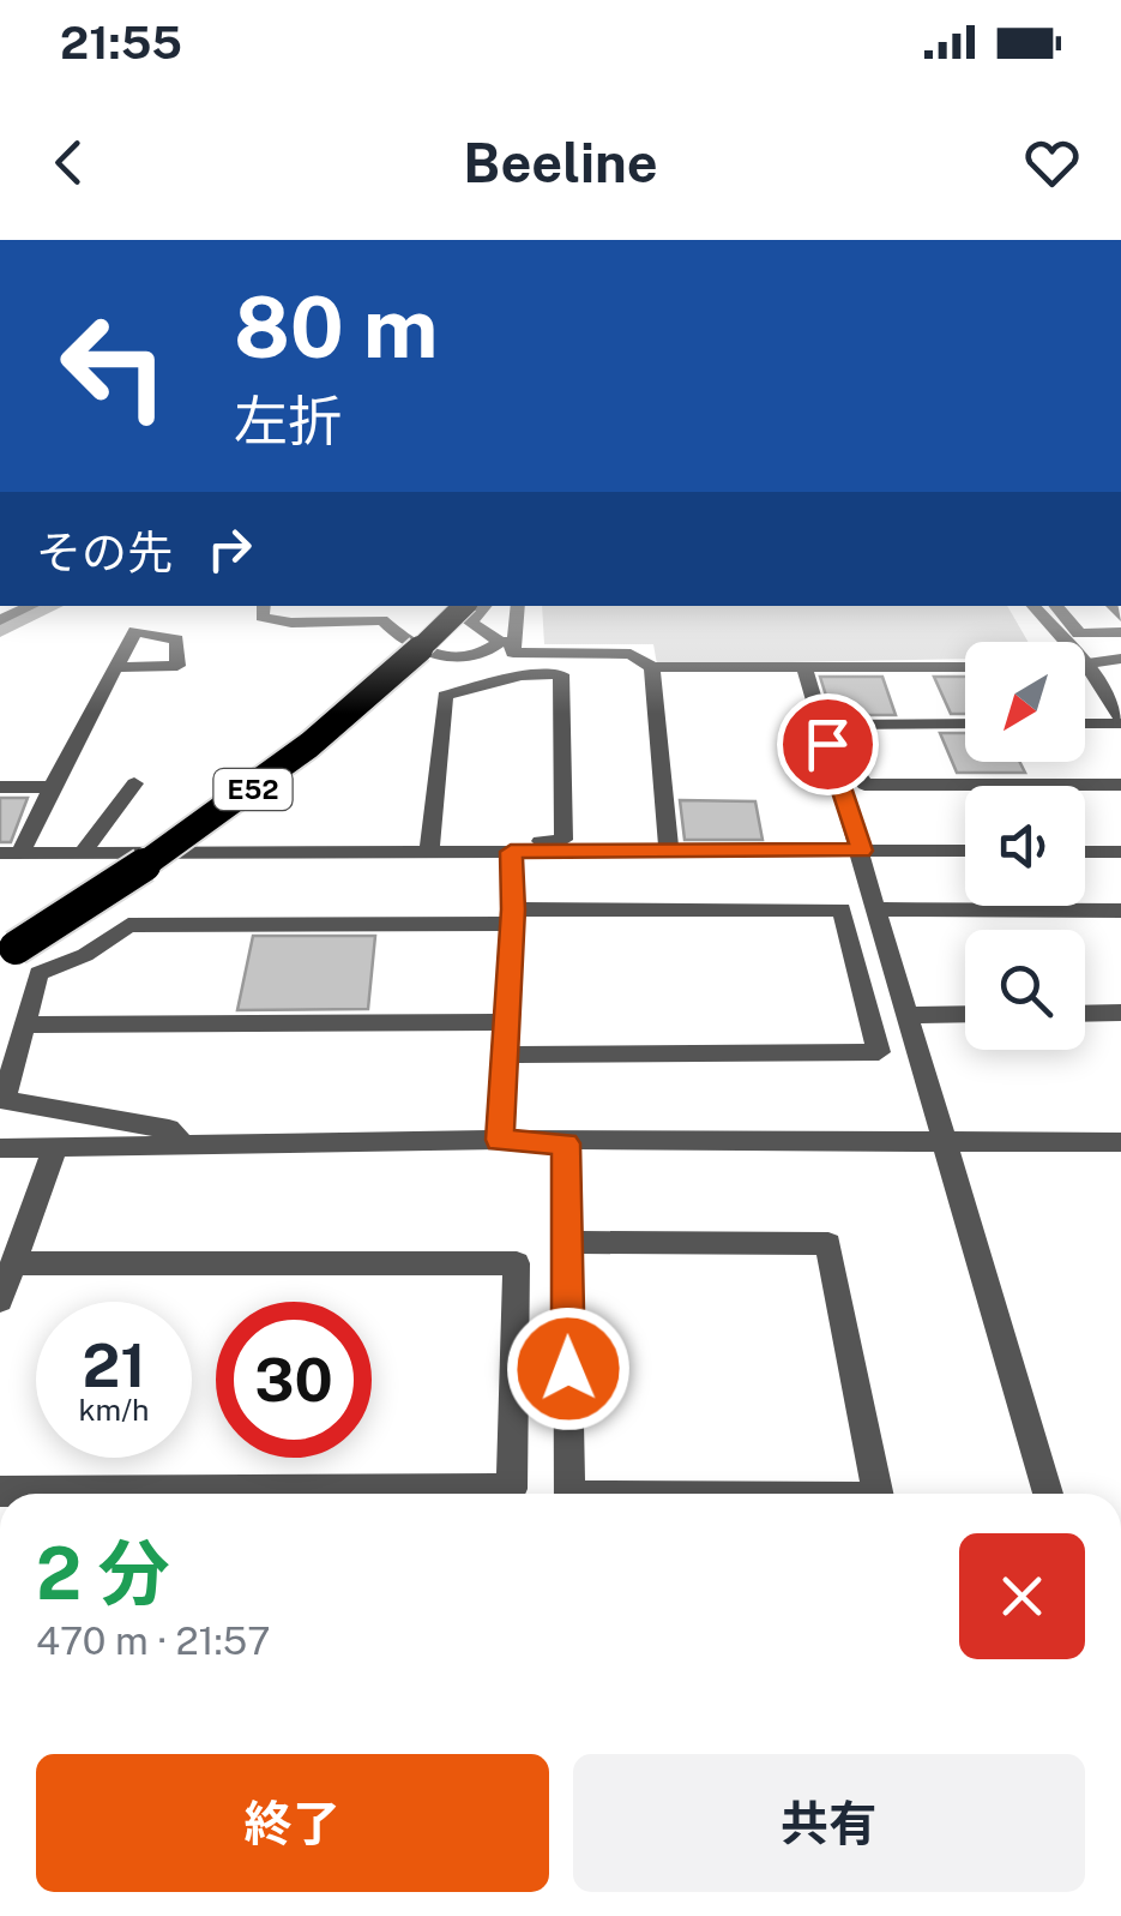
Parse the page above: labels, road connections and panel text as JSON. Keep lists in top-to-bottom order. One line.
{"streets":{"highway":["E52"]},"north":"bottom left","page":{"status":"21:55","header":"Beeline","turn":["80 m","左折"],"then":"その先","speed":"21 km/h","limit":"30","heading":["2 分","470 m · 21:57"],"buttons":["終了","共有"]}}
